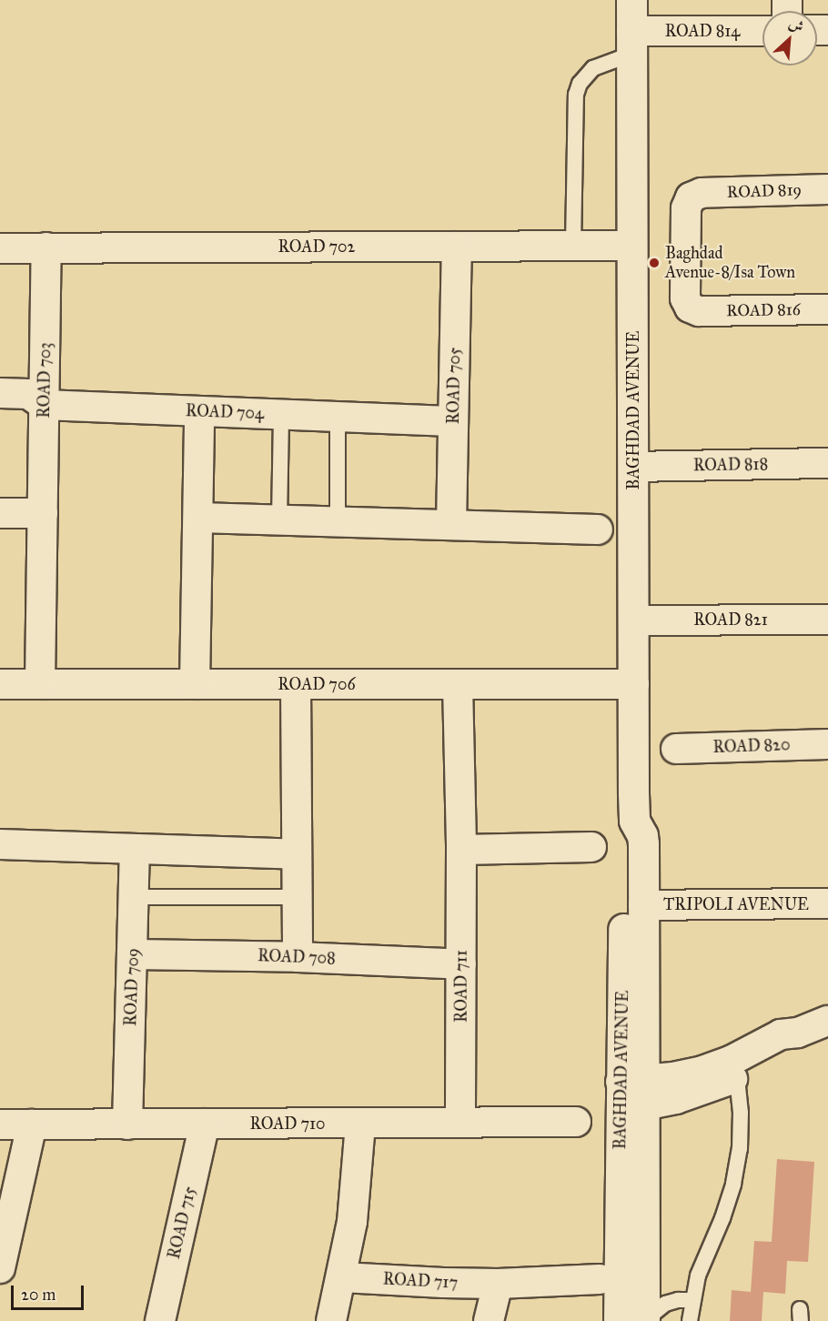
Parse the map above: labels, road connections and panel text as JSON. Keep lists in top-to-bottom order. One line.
{"streets":{"street":["ROAD 814","ROAD 819","ROAD 702","ROAD 816","ROAD 703","ROAD 705","BAGHDAD AVENUE","ROAD 704","ROAD 818","ROAD 821","ROAD 706","ROAD 820","TRIPOLI AVENUE","ROAD 708","ROAD 711","ROAD 709","ROAD 710","ROAD 715","ROAD 717"]},"crossings":[["ROAD 814","BAGHDAD AVENUE"],["ROAD 819","ROAD 816"],["ROAD 702","ROAD 703"],["ROAD 702","ROAD 705"],["ROAD 702","BAGHDAD AVENUE"],["ROAD 703","ROAD 704"],["ROAD 703","ROAD 706"],["ROAD 705","ROAD 704"],["BAGHDAD AVENUE","ROAD 818"],["BAGHDAD AVENUE","ROAD 821"],["BAGHDAD AVENUE","ROAD 706"],["BAGHDAD AVENUE","TRIPOLI AVENUE"],["ROAD 706","ROAD 711"],["ROAD 708","ROAD 711"],["ROAD 708","ROAD 709"],["ROAD 711","ROAD 710"],["ROAD 709","ROAD 710"],["ROAD 710","ROAD 715"]],"places":["Baghdad Avenue-8/Isa Town"],"scale_bar":"20 m","north":"top right"}
